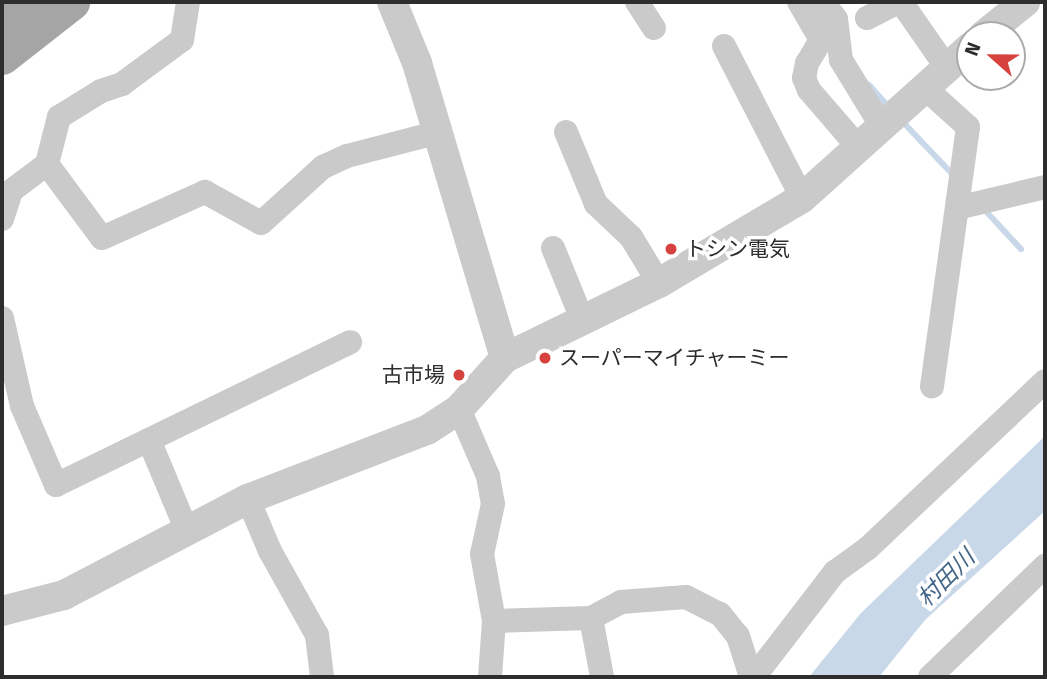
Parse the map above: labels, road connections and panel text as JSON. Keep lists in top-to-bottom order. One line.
{"water":["村田川"],"places":["トシン電気","スーパーマイチャーミー","古市場"],"north":"left"}
